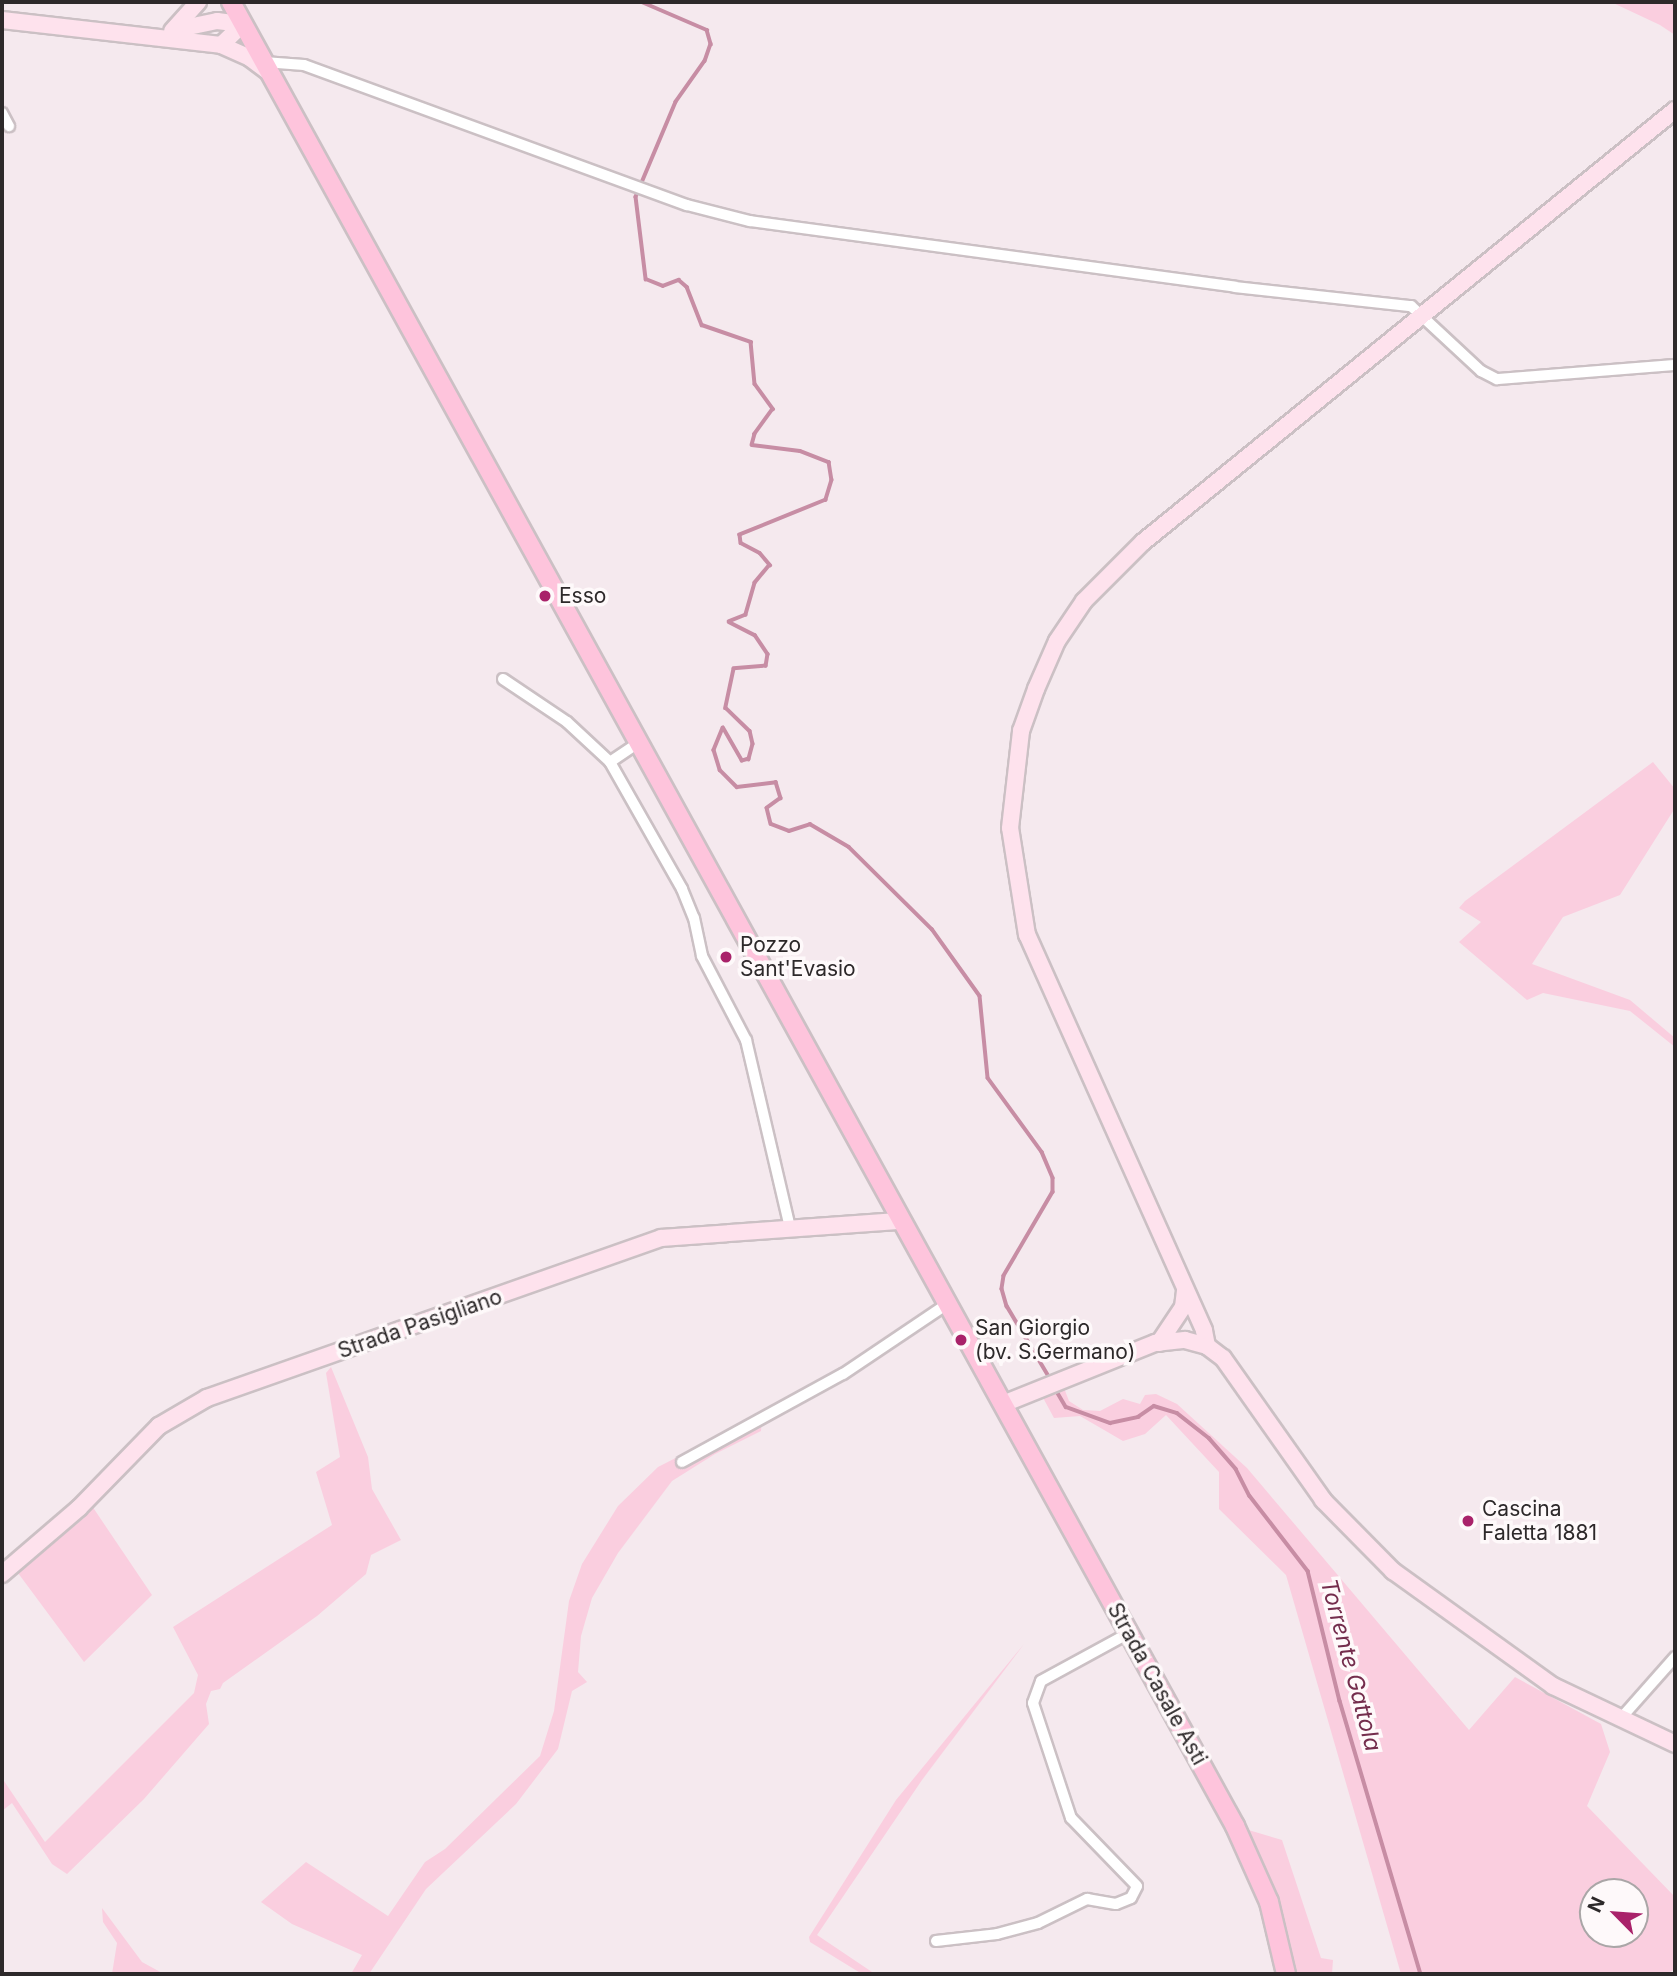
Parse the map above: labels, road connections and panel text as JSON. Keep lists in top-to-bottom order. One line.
{"streets":{"main road":["Strada Casale Asti"],"street":["Strada Pasigliano"]},"crossings":[["Strada Pasigliano","Strada Casale Asti"]],"water":["Torrente Gattola"],"places":["Esso","Pozzo Sant'Evasio","San Giorgio (bv. S.Germano)","Cascina Faletta 1881"],"north":"top left"}
